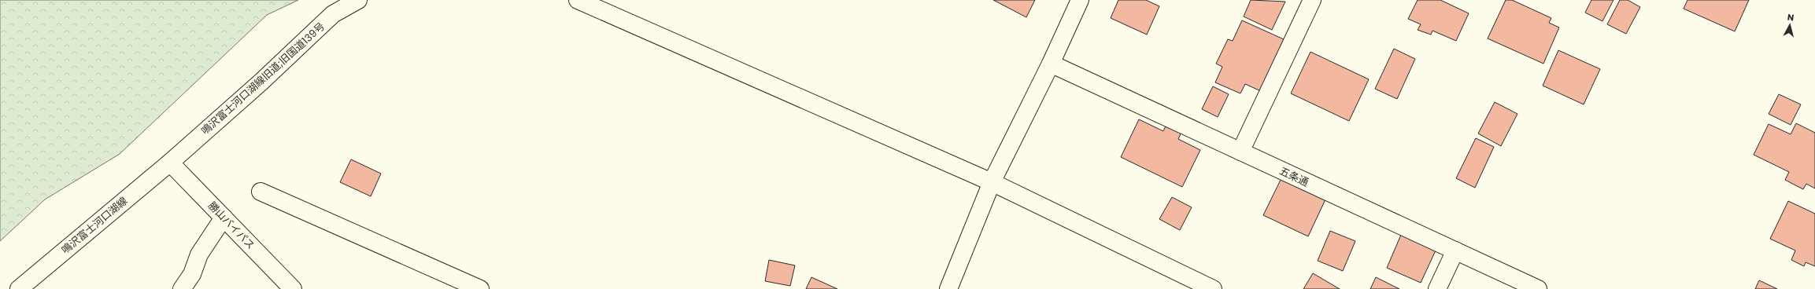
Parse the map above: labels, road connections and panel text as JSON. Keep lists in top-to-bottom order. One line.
{"streets":{"street":["鳴沢富士河口湖線旧道;旧国道139号","五条通","鳴沢富士河口湖線","勝山バイパス"]},"crossings":[["鳴沢富士河口湖線旧道;旧国道139号","鳴沢富士河口湖線"],["鳴沢富士河口湖線旧道;旧国道139号","勝山バイパス"],["鳴沢富士河口湖線","勝山バイパス"]],"north":"top"}
